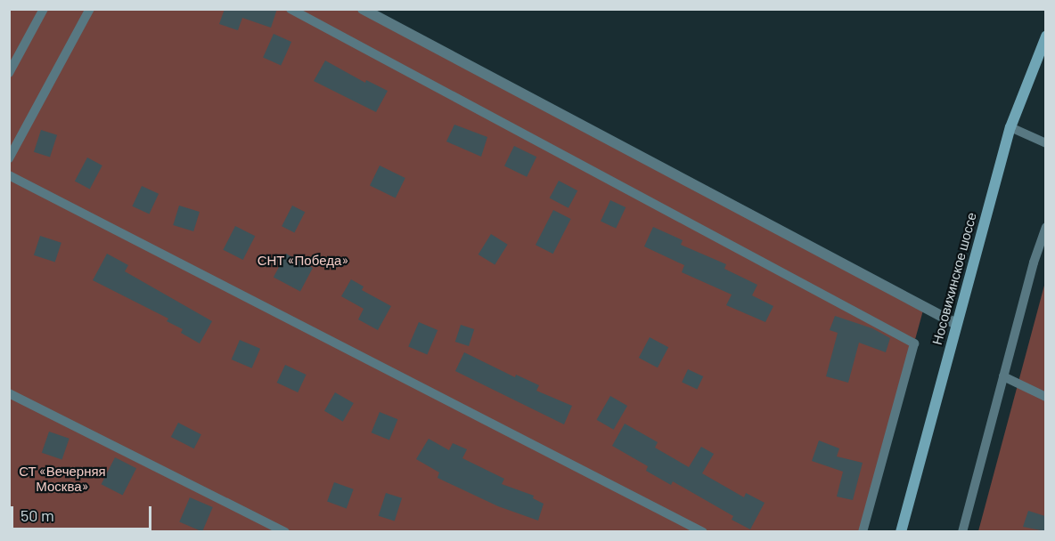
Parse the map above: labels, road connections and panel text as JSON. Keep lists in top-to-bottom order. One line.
{"streets":{"main road":["Носовихинское шоссе"]},"parks":["СНТ «Победа»","СТ «Вечерняя Москва»"],"scale_bar":"50 m"}
